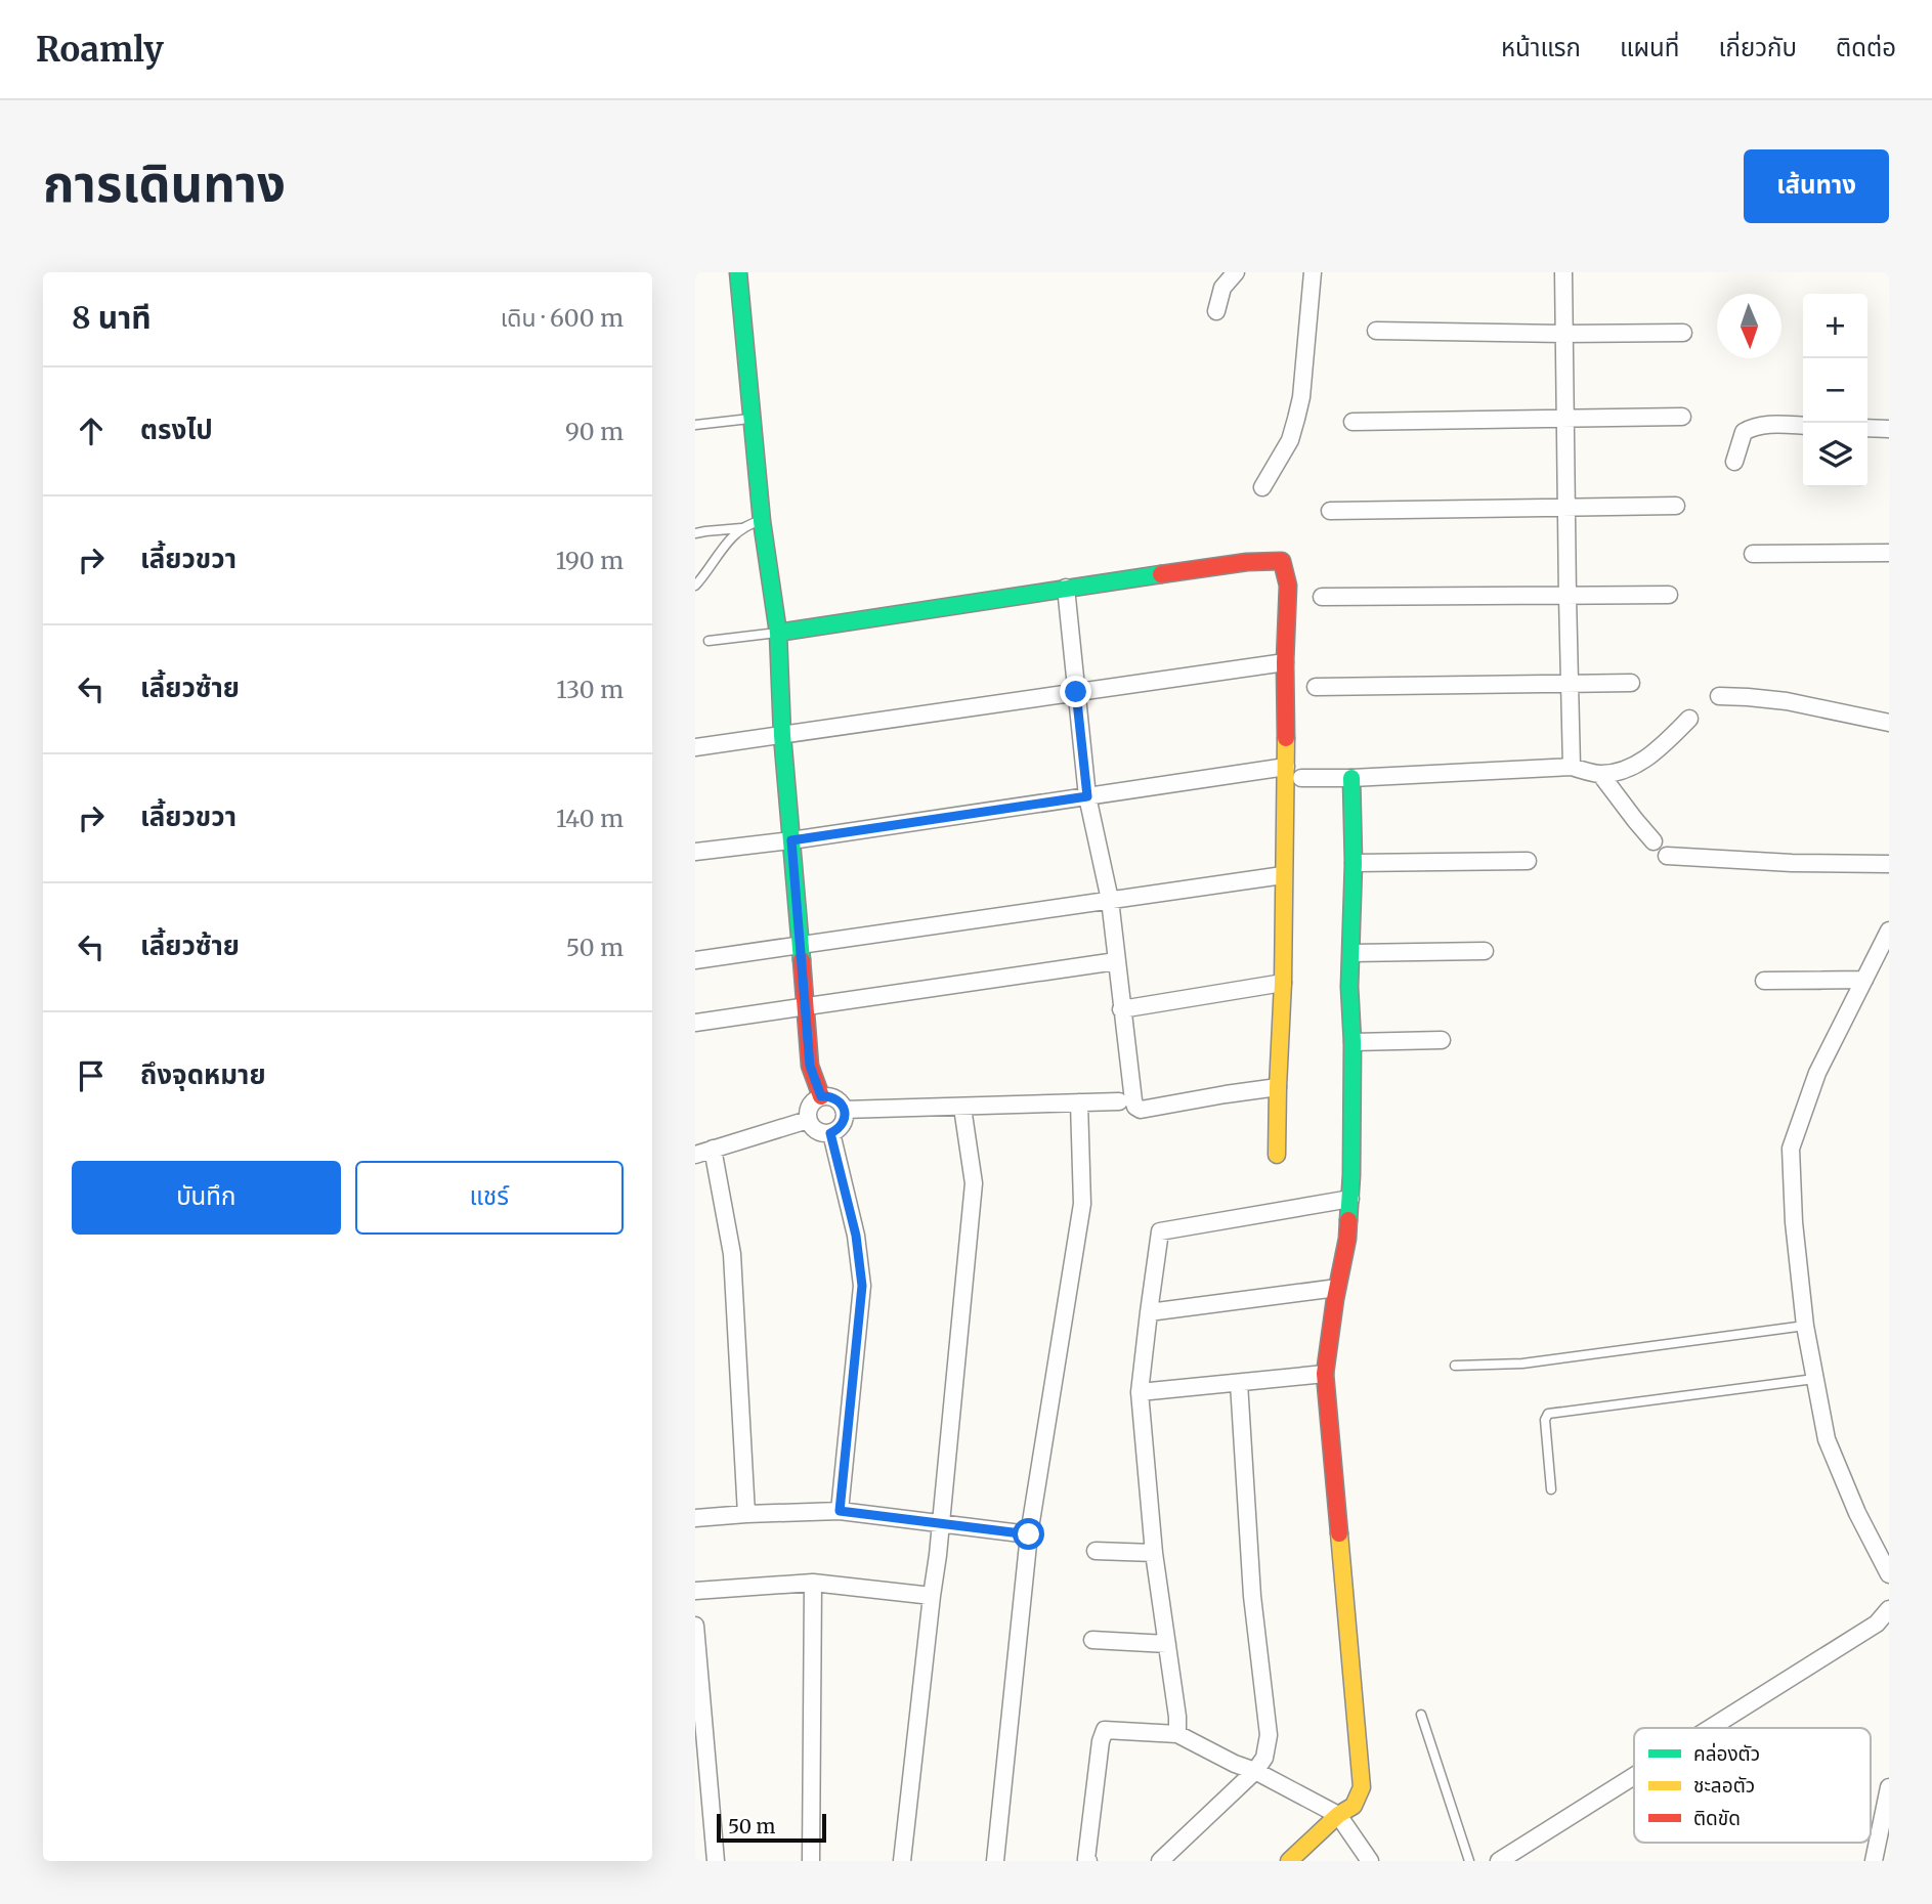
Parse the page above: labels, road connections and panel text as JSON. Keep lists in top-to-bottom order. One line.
{"legend":["คล่องตัว","ชะลอตัว","ติดขัด"],"scale_bar":"50 m","north":"bottom","page":{"header":"Roamly","nav":["หน้าแรก","แผนที่","เกี่ยวกับ","ติดต่อ"],"title":"การเดินทาง","buttons":["เส้นทาง",["บันทึก","แชร์"]],"heading":["8 นาที","เดิน · 600 m"],"map_buttons":["+","−"],"list":[["ตรงไป","90 m"],["เลี้ยวขวา","190 m"],["เลี้ยวซ้าย","130 m"],["เลี้ยวขวา","140 m"],["เลี้ยวซ้าย","50 m"],"ถึงจุดหมาย"],"scale":"50 m"}}
